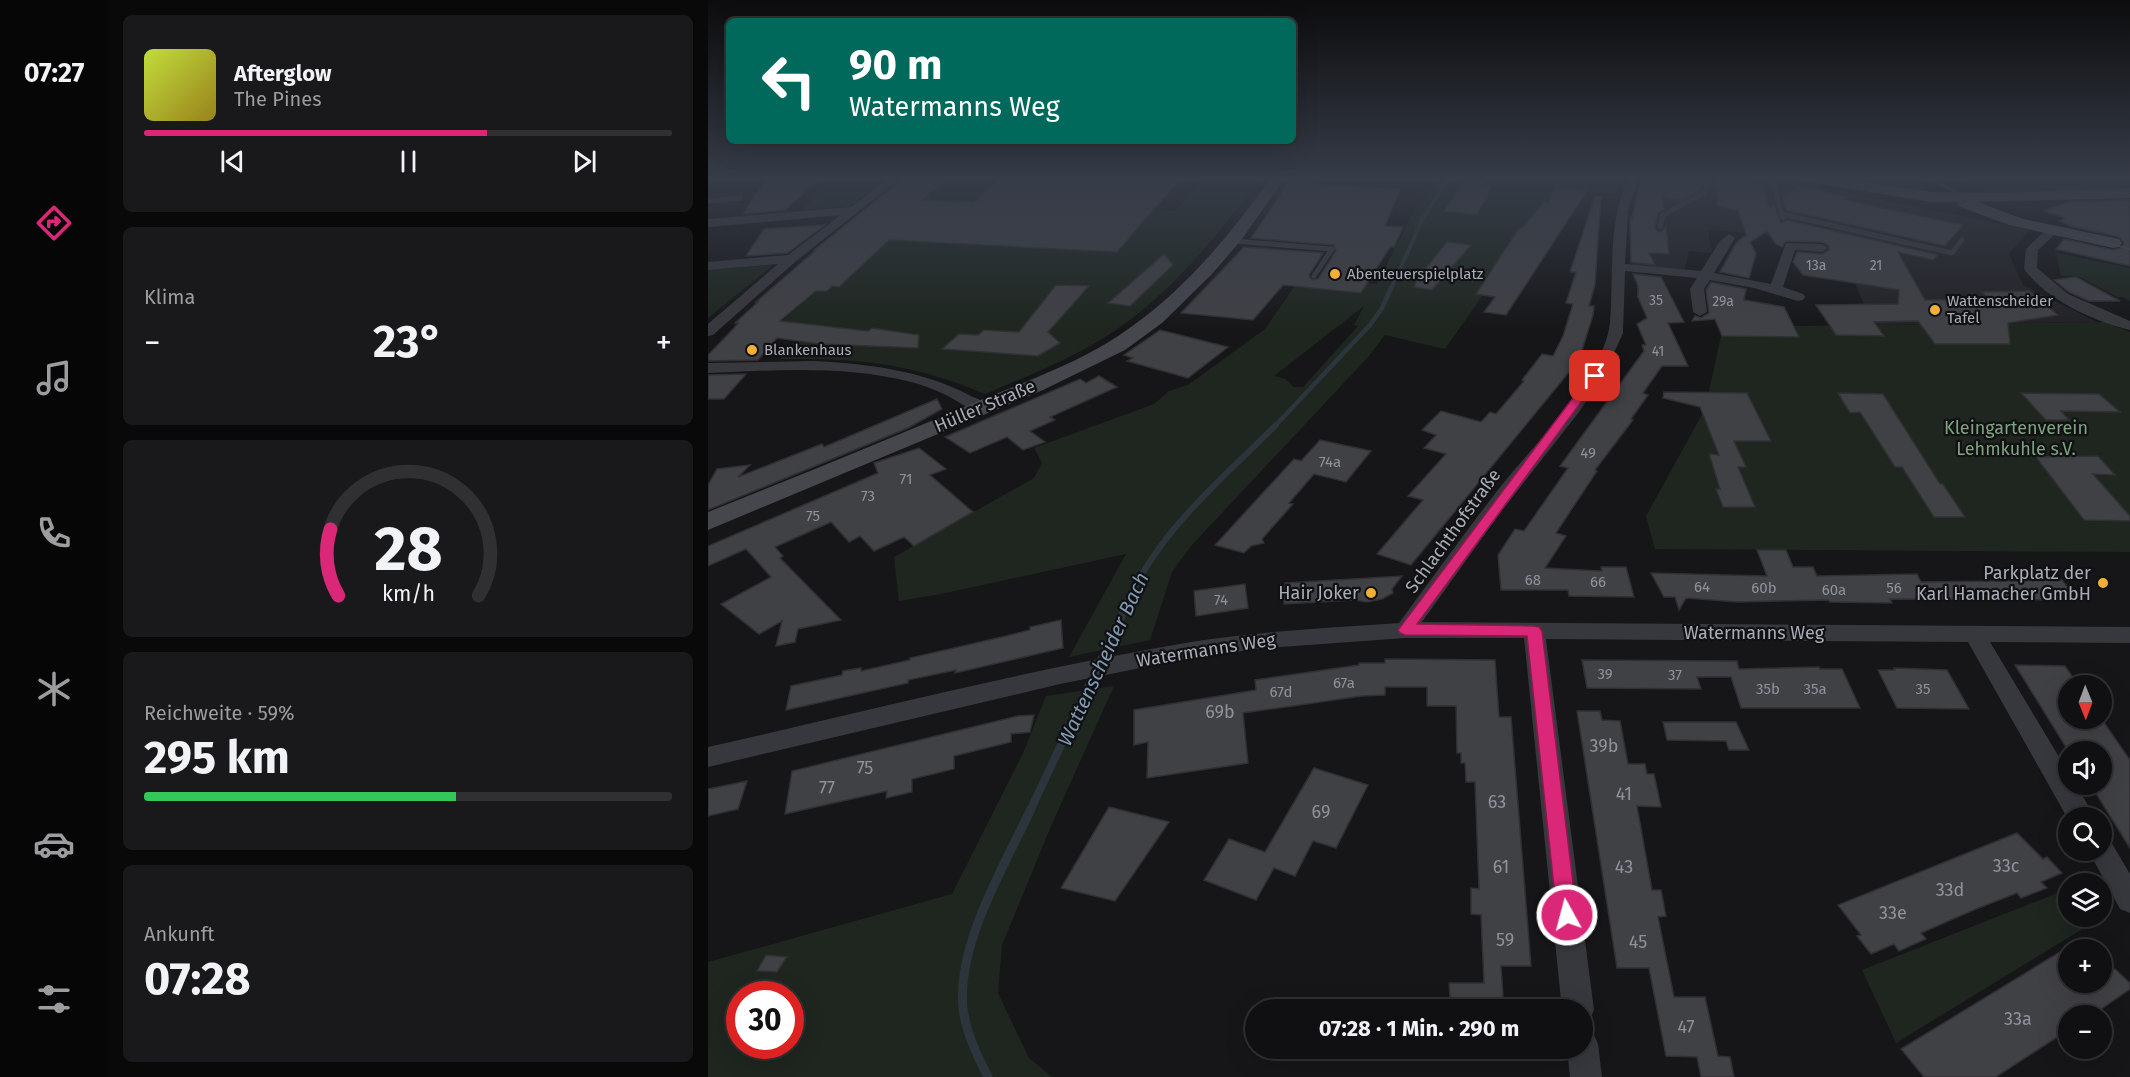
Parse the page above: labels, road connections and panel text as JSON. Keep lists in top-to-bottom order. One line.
{"streets":{"street":["Hüller Straße","Schlachthofstraße","Watermanns Weg"]},"crossings":[["Schlachthofstraße","Watermanns Weg"]],"water":["Wattenscheider Bach"],"parks":["Kleingartenverein Lehmkuhle s.V."],"places":["Abenteuerspielplatz","Wattenscheider Tafel","Blankenhaus","Parkplatz der Karl Hamacher GmbH","Hair Joker"],"house_numbers":["13a","21","35","29a","41","49","74a","71","73","75","68","66","64","60b","56","60a","74","39","37","67a","35b","35a","35","67d","69b","39b","75","77","41","63","69","33c","61","43","33d","33e","59","45","33a","47"],"north":"bottom","page":{"tabs":"07:27","turn":["90 m","Watermanns Weg"],"song":["Afterglow","The Pines"],"tile":["Klima",["Reichweite · 59%","295 km"],["Ankunft","07:28"]],"heat":["−","23°","+"],"map_buttons":["+","−"],"limit":"30","trip":"07:28 · 1 Min. · 290 m","gauge":["28","km/h"]}}
